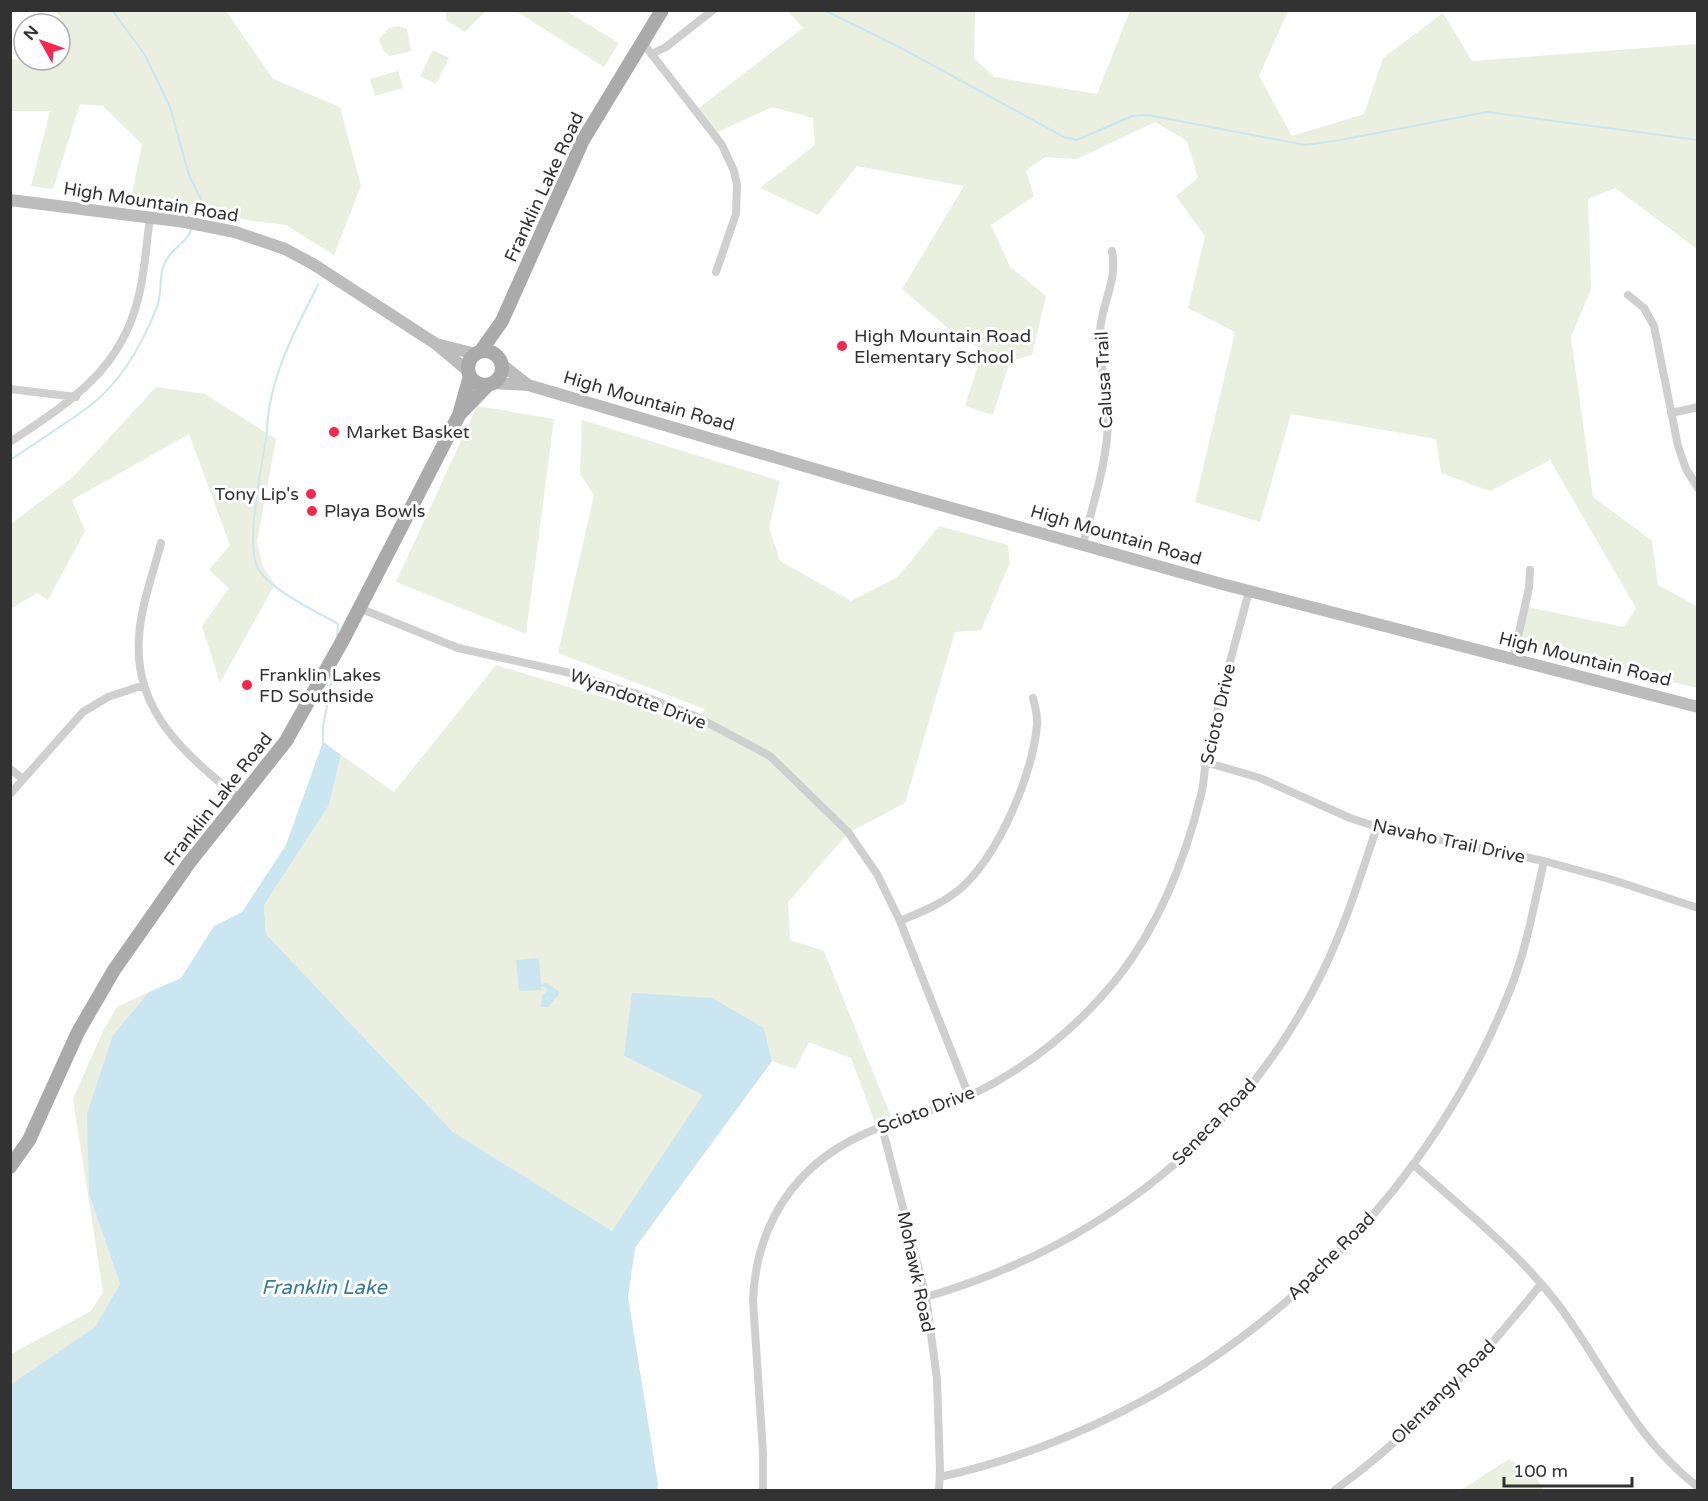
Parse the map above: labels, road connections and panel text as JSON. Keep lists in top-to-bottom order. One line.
{"streets":{"main road":["Franklin Lake Road","High Mountain Road"],"street":["Calusa Trail","Wyandotte Drive","Scioto Drive","Navaho Trail Drive","Seneca Road","Apache Road","Mohawk Road","Olentangy Road"]},"crossings":[["Franklin Lake Road","High Mountain Road"],["Franklin Lake Road","Wyandotte Drive"],["High Mountain Road","Calusa Trail"],["High Mountain Road","Scioto Drive"],["Wyandotte Drive","Scioto Drive"],["Scioto Drive","Navaho Trail Drive"],["Scioto Drive","Mohawk Road"],["Navaho Trail Drive","Seneca Road"],["Navaho Trail Drive","Apache Road"],["Seneca Road","Mohawk Road"],["Apache Road","Mohawk Road"]],"water":["Franklin Lake"],"places":["High Mountain Road Elementary School","Market Basket","Tony Lip's","Playa Bowls","Franklin Lakes FD Southside"],"scale_bar":"100 m","north":"top left"}
